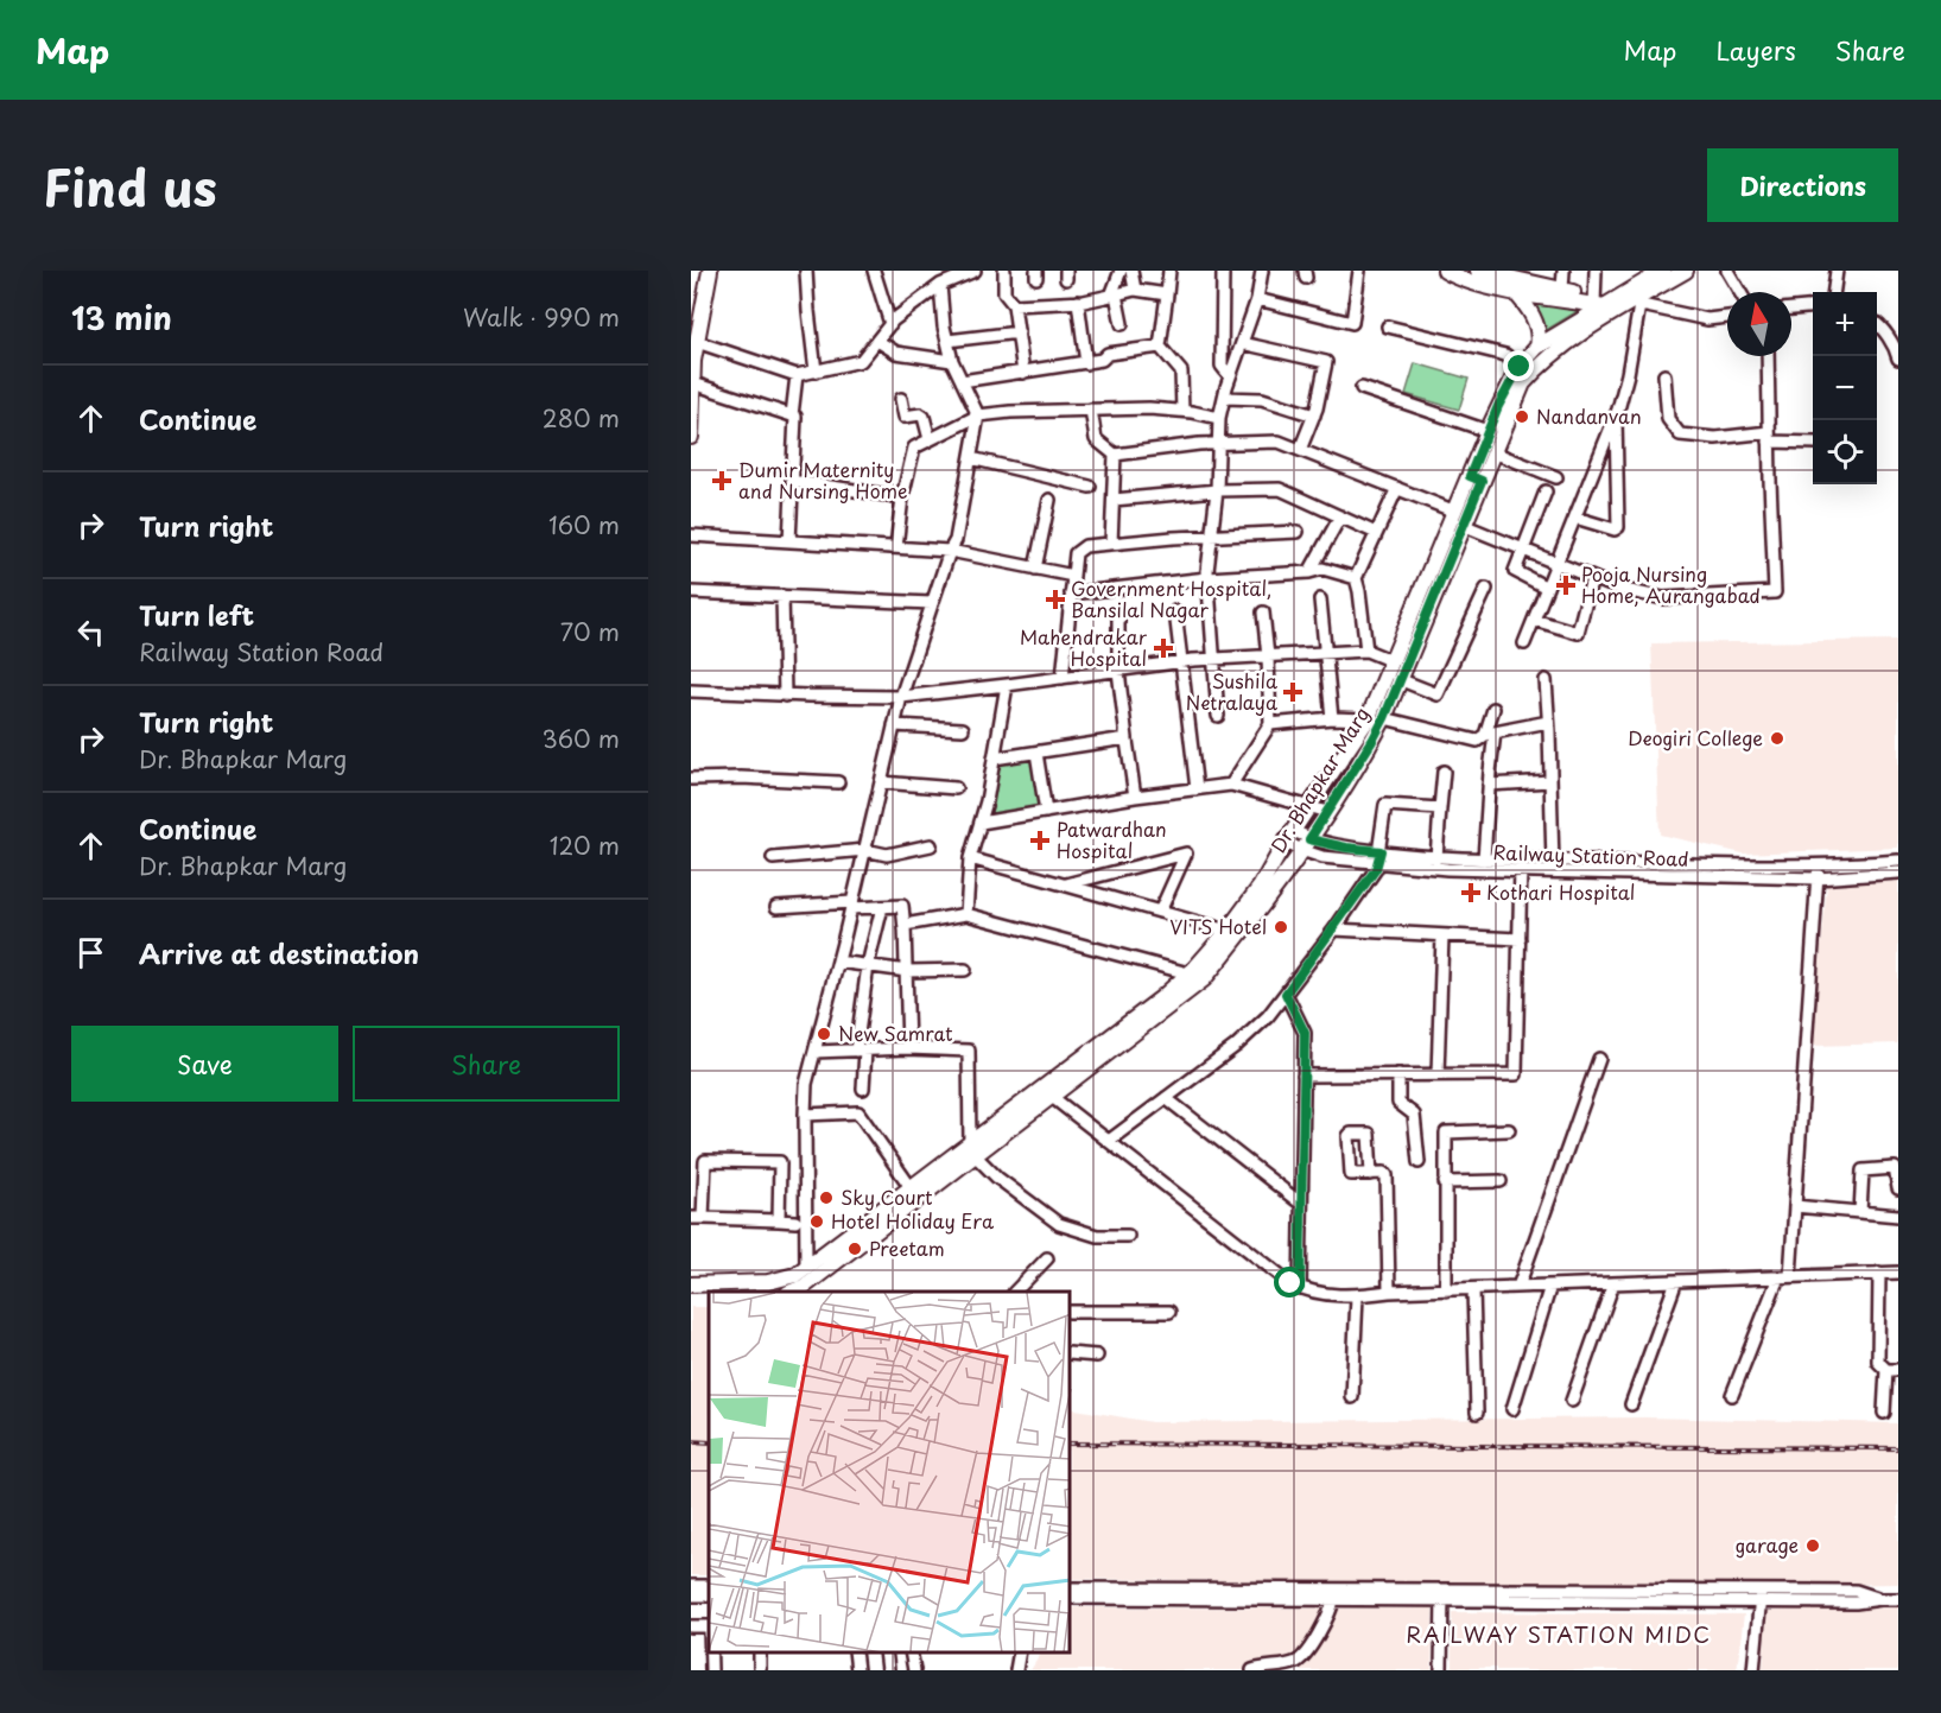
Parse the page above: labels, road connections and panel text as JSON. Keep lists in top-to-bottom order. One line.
{"streets":{"main road":["Dr. Bhapkar Marg"],"street":["Railway Station Road"]},"crossings":[["Dr. Bhapkar Marg","Railway Station Road"]],"districts":["RAILWAY STATION MIDC"],"places":{"other":["Nandanvan","Deogiri College","VITS Hotel","New Samrat","Sky Court","Hotel Holiday Era","Preetam","garage"],"health":["Dumir Maternity and Nursing Home","Pooja Nursing Home, Aurangabad","Government Hospital, Bansilal Nagar","Mahendrakar Hospital","Sushila Netralaya","Patwardhan Hospital","Kothari Hospital"]},"north":"top","page":{"header":"Map","nav":["Map","Layers","Share"],"title":"Find us","buttons":["Directions",["Save","Share"]],"heading":["13 min","Walk · 990 m"],"map_buttons":["+","−"],"list":[["Continue","280 m"],["Turn right","160 m"],["Turn left","Railway Station Road","70 m"],["Turn right","Dr. Bhapkar Marg","360 m"],["Continue","Dr. Bhapkar Marg","120 m"],"Arrive at destination"]}}
